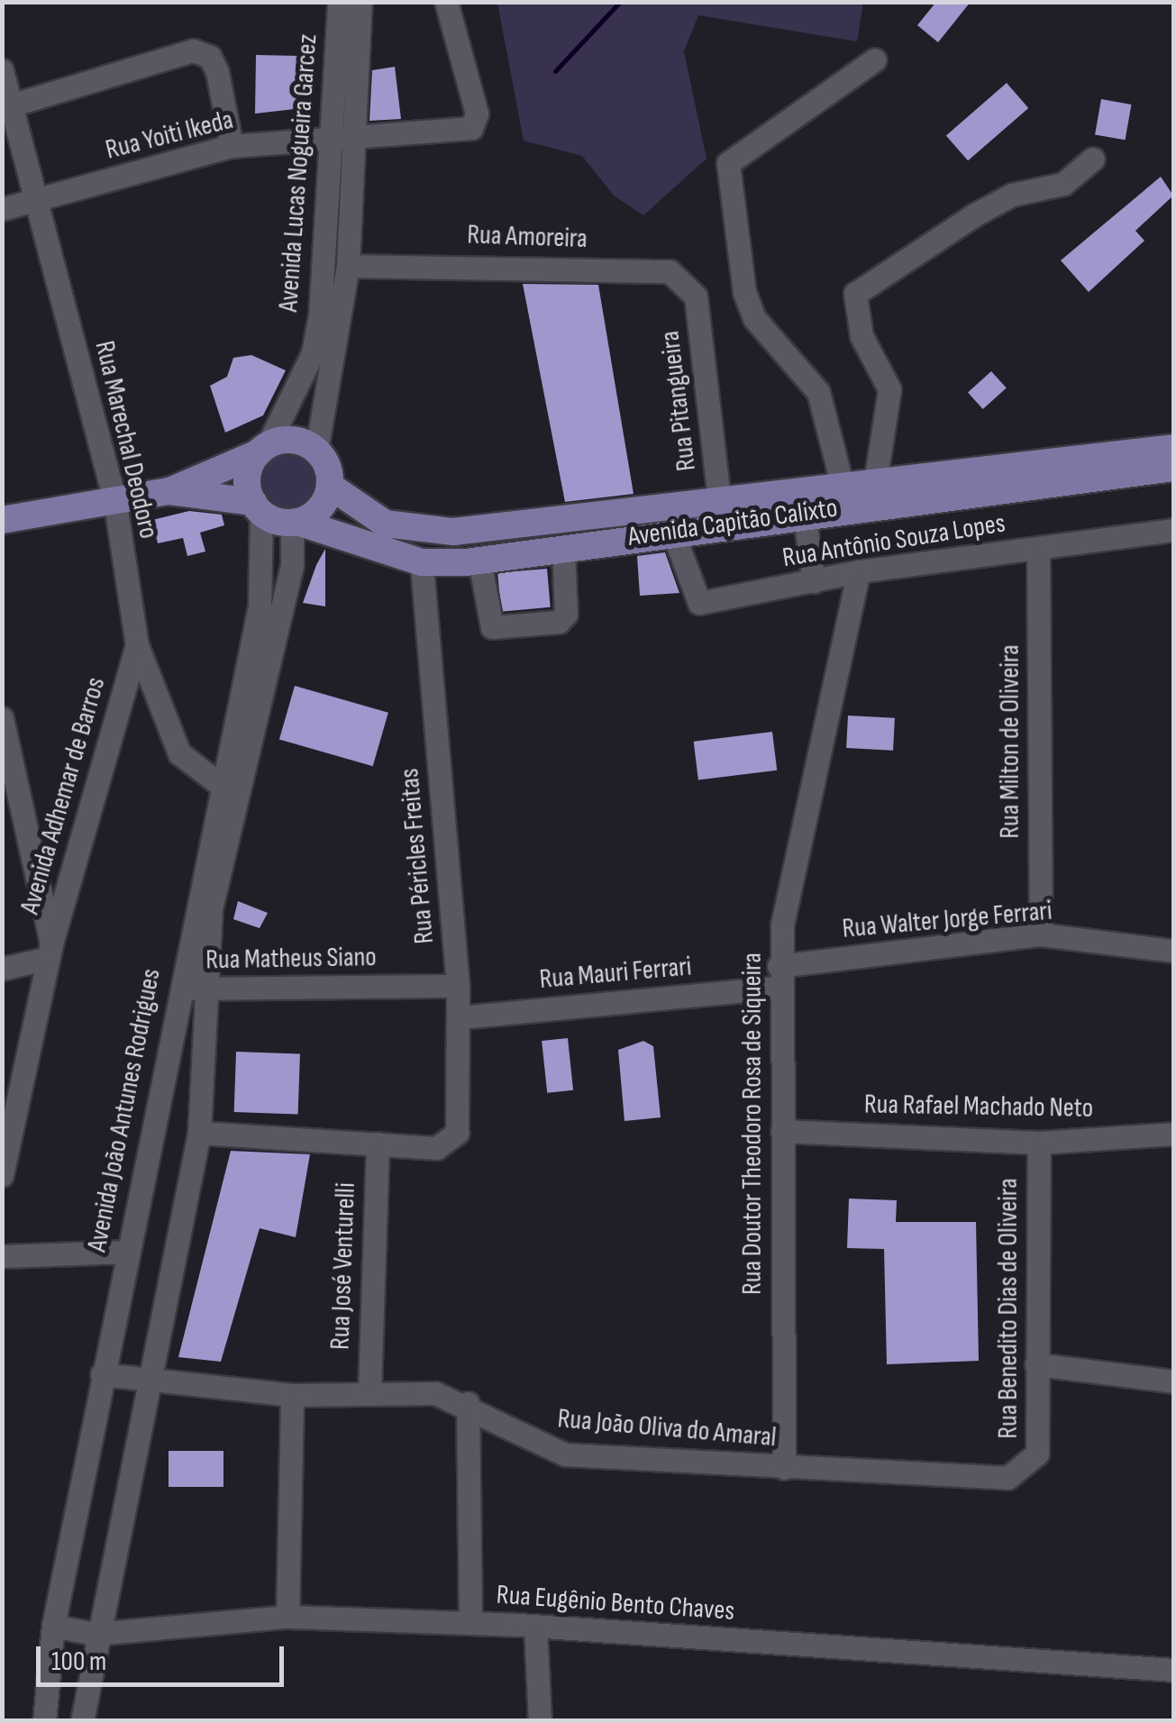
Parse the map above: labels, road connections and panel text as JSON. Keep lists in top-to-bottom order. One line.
{"streets":{"main road":["Avenida Capitão Calixto"],"street":["Rua Yoiti Ikeda","Avenida Lucas Nogueira Garcez","Rua Amoreira","Rua Pitangueira","Rua Marechal Deodoro","Rua Antônio Souza Lopes","Rua Milton de Oliveira","Avenida Adhemar de Barros","Rua Péricles Freitas","Rua Walter Jorge Ferrari","Rua Matheus Siano","Rua Mauri Ferrari","Rua Rafael Machado Neto","Avenida João Antunes Rodrigues","Rua Doutor Theodoro Rosa de Siqueira","Rua José Venturelli","Rua Benedito Dias de Oliveira","Rua João Oliva do Amaral","Rua Eugênio Bento Chaves"]},"crossings":[["Rua Yoiti Ikeda","Avenida Lucas Nogueira Garcez"],["Rua Yoiti Ikeda","Rua Marechal Deodoro"],["Avenida Lucas Nogueira Garcez","Rua Amoreira"],["Avenida Lucas Nogueira Garcez","Avenida Capitão Calixto"],["Avenida Lucas Nogueira Garcez","Avenida João Antunes Rodrigues"],["Rua Amoreira","Rua Pitangueira"],["Rua Pitangueira","Avenida Capitão Calixto"],["Rua Marechal Deodoro","Avenida Adhemar de Barros"],["Rua Marechal Deodoro","Avenida João Antunes Rodrigues"],["Avenida Capitão Calixto","Rua Antônio Souza Lopes"],["Avenida Capitão Calixto","Rua Péricles Freitas"],["Avenida Capitão Calixto","Avenida João Antunes Rodrigues"],["Rua Antônio Souza Lopes","Rua Milton de Oliveira"],["Rua Antônio Souza Lopes","Rua Doutor Theodoro Rosa de Siqueira"],["Rua Milton de Oliveira","Rua Walter Jorge Ferrari"],["Rua Péricles Freitas","Rua Matheus Siano"],["Rua Péricles Freitas","Rua Mauri Ferrari"],["Rua Péricles Freitas","Rua José Venturelli"],["Rua Walter Jorge Ferrari","Rua Mauri Ferrari"],["Rua Walter Jorge Ferrari","Rua Doutor Theodoro Rosa de Siqueira"],["Rua Matheus Siano","Avenida João Antunes Rodrigues"],["Rua Mauri Ferrari","Rua Doutor Theodoro Rosa de Siqueira"],["Rua Rafael Machado Neto","Rua Doutor Theodoro Rosa de Siqueira"],["Rua Rafael Machado Neto","Rua Benedito Dias de Oliveira"],["Avenida João Antunes Rodrigues","Rua João Oliva do Amaral"],["Avenida João Antunes Rodrigues","Rua Eugênio Bento Chaves"],["Rua Doutor Theodoro Rosa de Siqueira","Rua João Oliva do Amaral"],["Rua José Venturelli","Rua João Oliva do Amaral"],["Rua Benedito Dias de Oliveira","Rua João Oliva do Amaral"]],"scale_bar":"100 m"}
